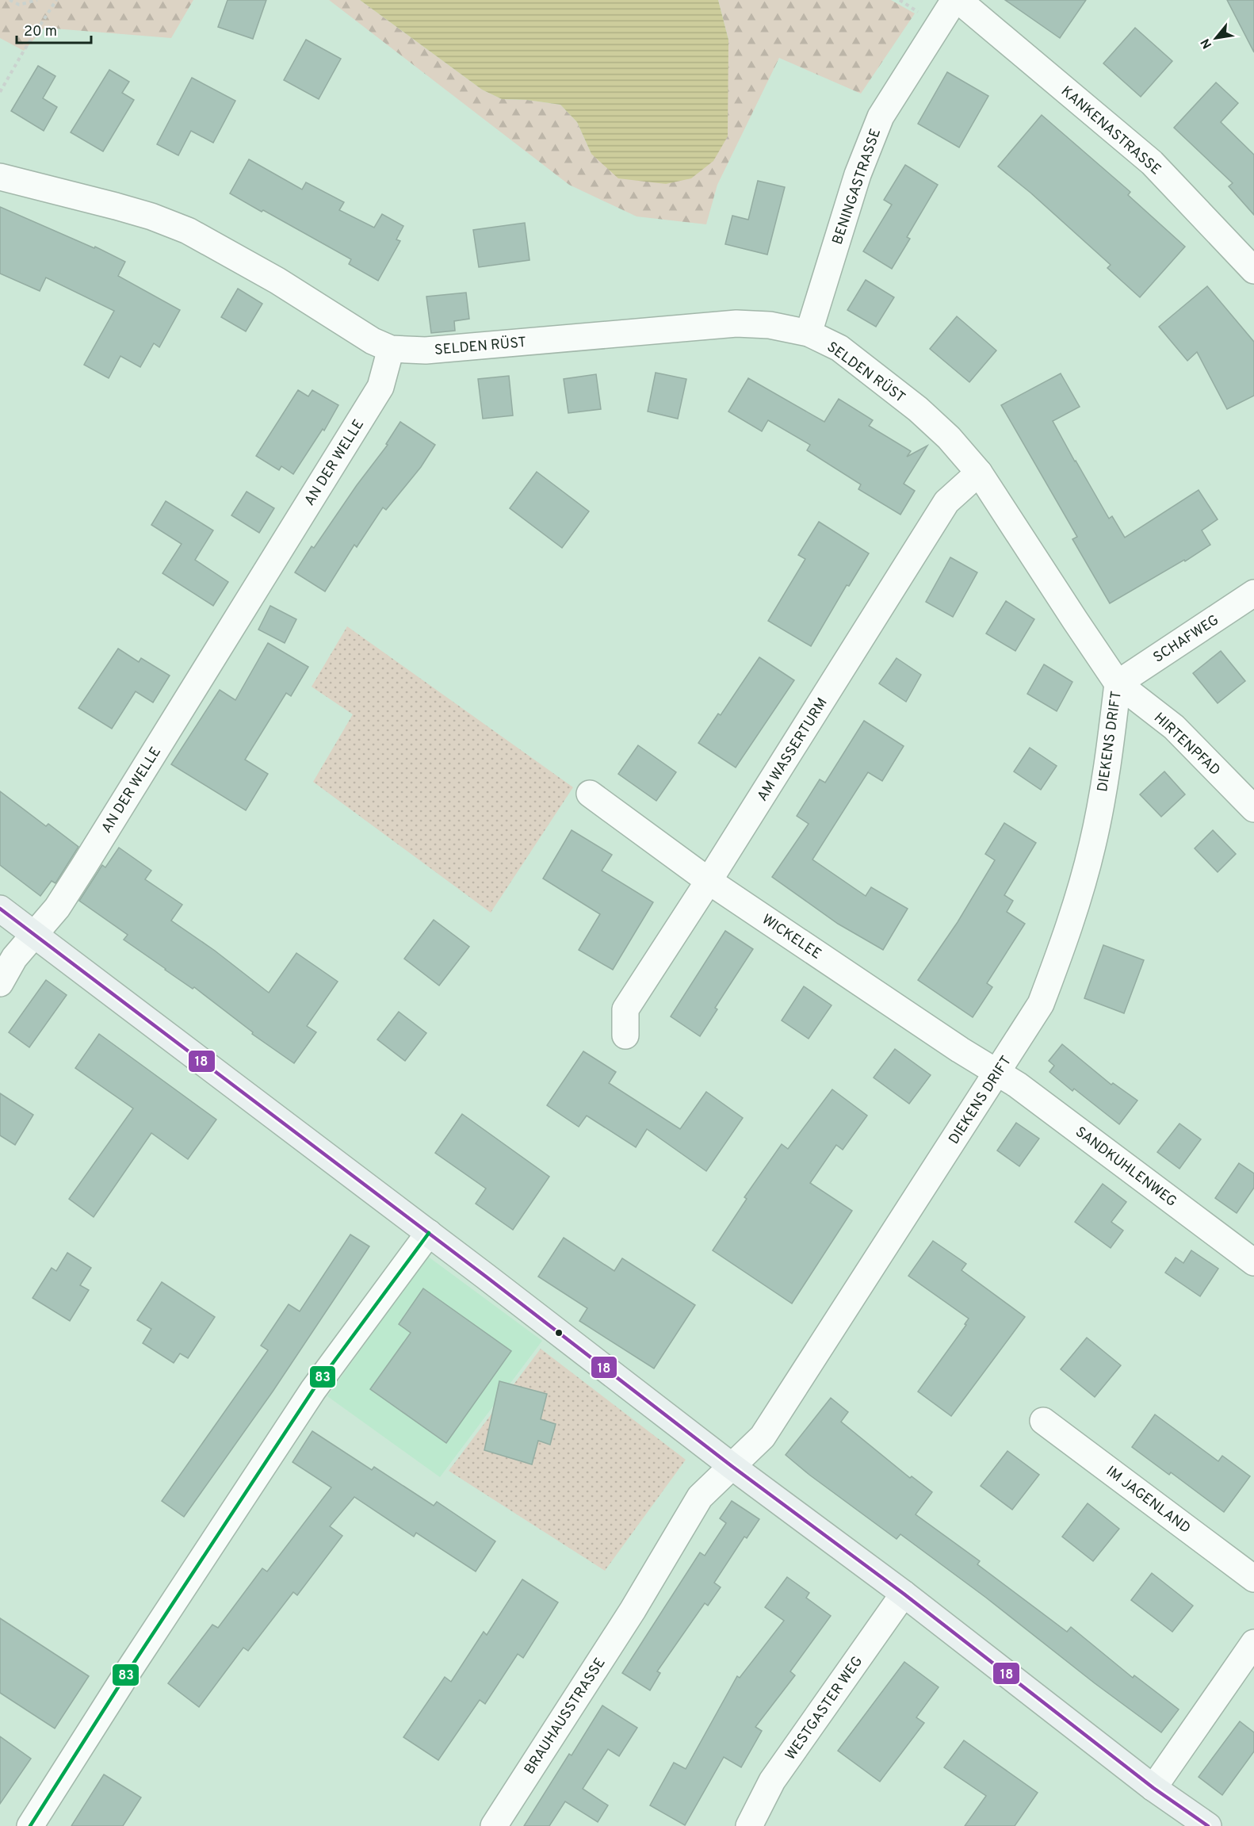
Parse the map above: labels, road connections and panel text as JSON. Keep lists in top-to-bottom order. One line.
{"streets":{"street":["KANKENASTRASSE","BENINGASTRASSE","SELDEN RÜST","AN DER WELLE","SCHAFWEG","DIEKENS DRIFT","HIRTENPFAD","AM WASSERTURM","WICKELEE","SANDKUHLENWEG","IM JAGENLAND","WESTGASTER WEG","BRAUHAUSSTRASSE"]},"crossings":[["KANKENASTRASSE","BENINGASTRASSE"],["BENINGASTRASSE","SELDEN RÜST"],["SELDEN RÜST","AN DER WELLE"],["SELDEN RÜST","SCHAFWEG"],["SELDEN RÜST","DIEKENS DRIFT"],["SELDEN RÜST","HIRTENPFAD"],["SELDEN RÜST","AM WASSERTURM"],["SCHAFWEG","DIEKENS DRIFT"],["SCHAFWEG","HIRTENPFAD"],["DIEKENS DRIFT","HIRTENPFAD"],["DIEKENS DRIFT","WICKELEE"],["DIEKENS DRIFT","SANDKUHLENWEG"],["DIEKENS DRIFT","BRAUHAUSSTRASSE"],["AM WASSERTURM","WICKELEE"],["WICKELEE","SANDKUHLENWEG"]],"lines":["transit line 18","transit line 83"],"scale_bar":"20 m","north":"bottom left"}
